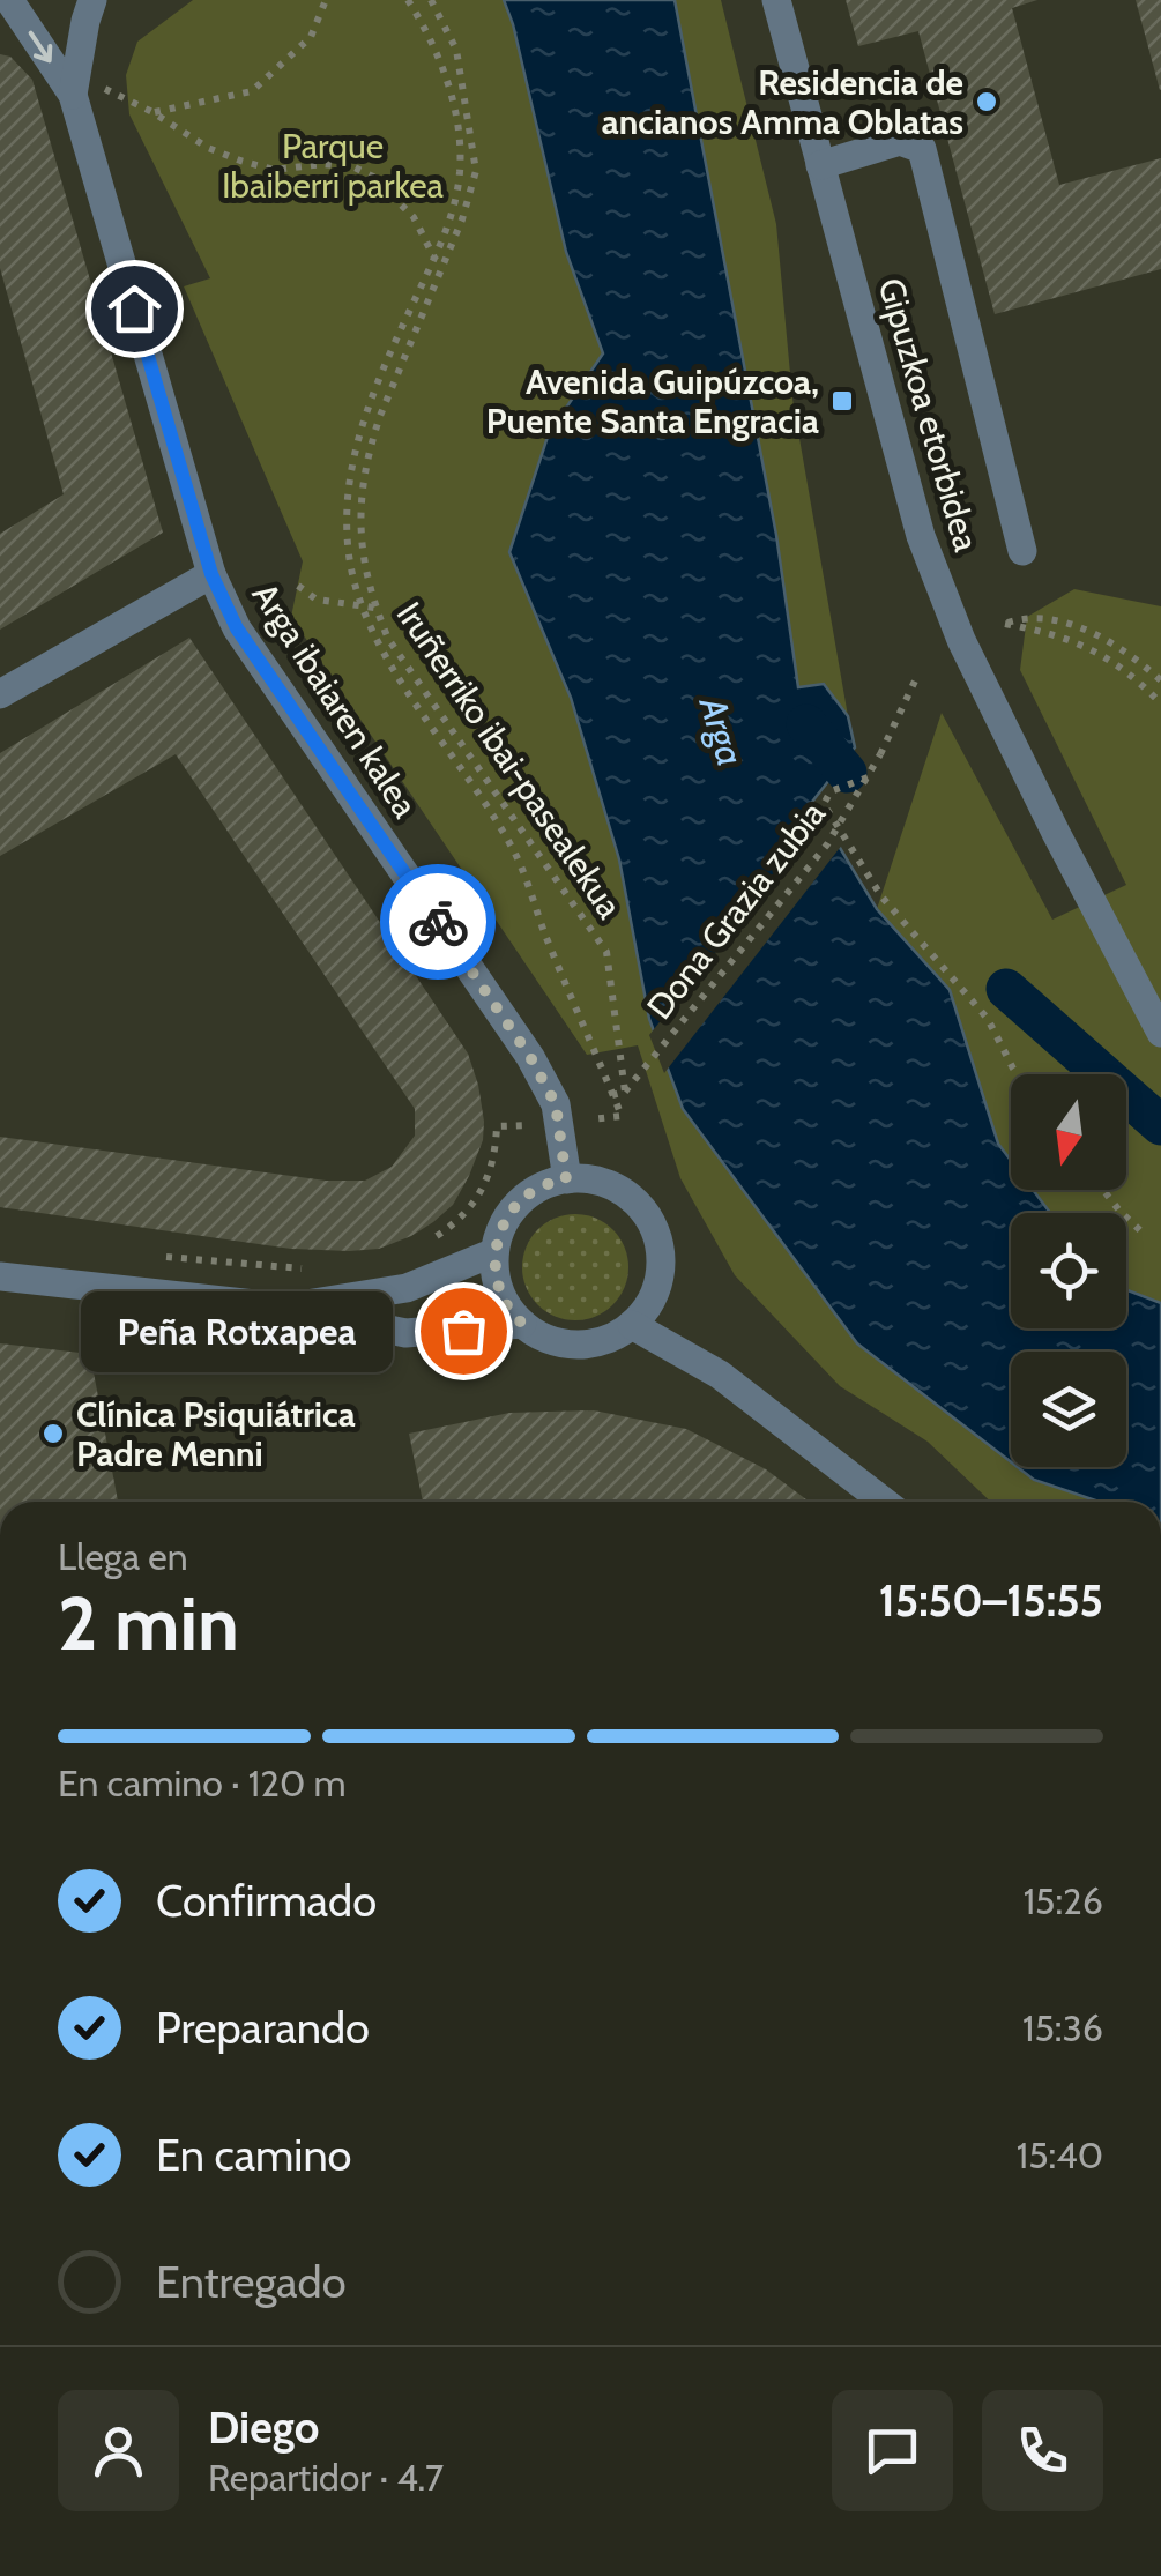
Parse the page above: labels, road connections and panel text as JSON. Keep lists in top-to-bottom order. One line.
{"streets":{"street":["Gipuzkoa etorbidea","Arga ibaiaren kalea"],"path":["Iruñerriko ibai-pasealekua","Dona Grazia zubia"]},"crossings":[["Iruñerriko ibai-pasealekua","Dona Grazia zubia"]],"water":["Arga"],"parks":["Parque Ibaiberri parkea"],"places":{"other":["Residencia de ancianos Amma Oblatas","Peña Rotxapea","Clínica Psiquiátrica Padre Menni"],"transit":["Avenida Guipúzcoa, Puente Santa Engracia"]},"north":"bottom","page":{"bubble":"Peña Rotxapea","heading":["2 min","Llega en","15:50–15:55"],"panel":["Diego","Repartidor · 4.7"],"bar":"En camino · 120 m","list":[["Confirmado","15:26"],["Preparando","15:36"],["En camino","15:40"],"Entregado"]}}
